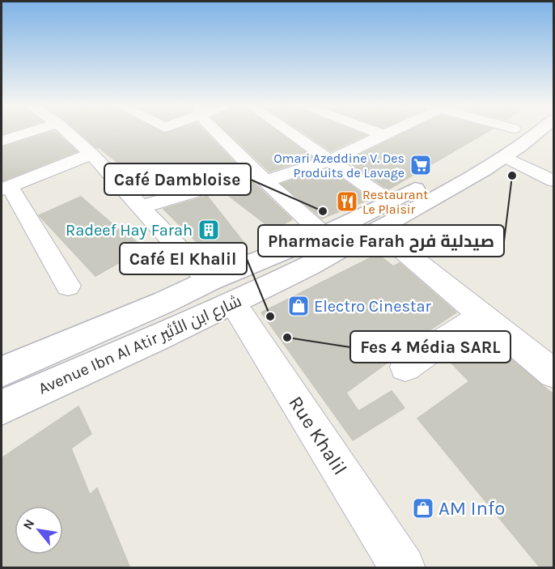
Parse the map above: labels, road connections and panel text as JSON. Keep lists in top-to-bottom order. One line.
{"streets":{"street":["Avenue Ibn Al Atir شارع ابن الأثير","Rue Khalil"]},"crossings":[["Avenue Ibn Al Atir شارع ابن الأثير","Rue Khalil"]],"places":{"supermarket":["Omari Azeddine V. Des Produits de Lavage"],"other":["Pharmacie Farah صيدلية فرح","Café Dambloise","Café El Khalil","Fes 4 Média SARL"],"restaurant":["Restaurant Le Plaisir"],"building":["Radeef Hay Farah"],"shop":["Electro Cinestar","AM Info"]},"north":"top left"}
